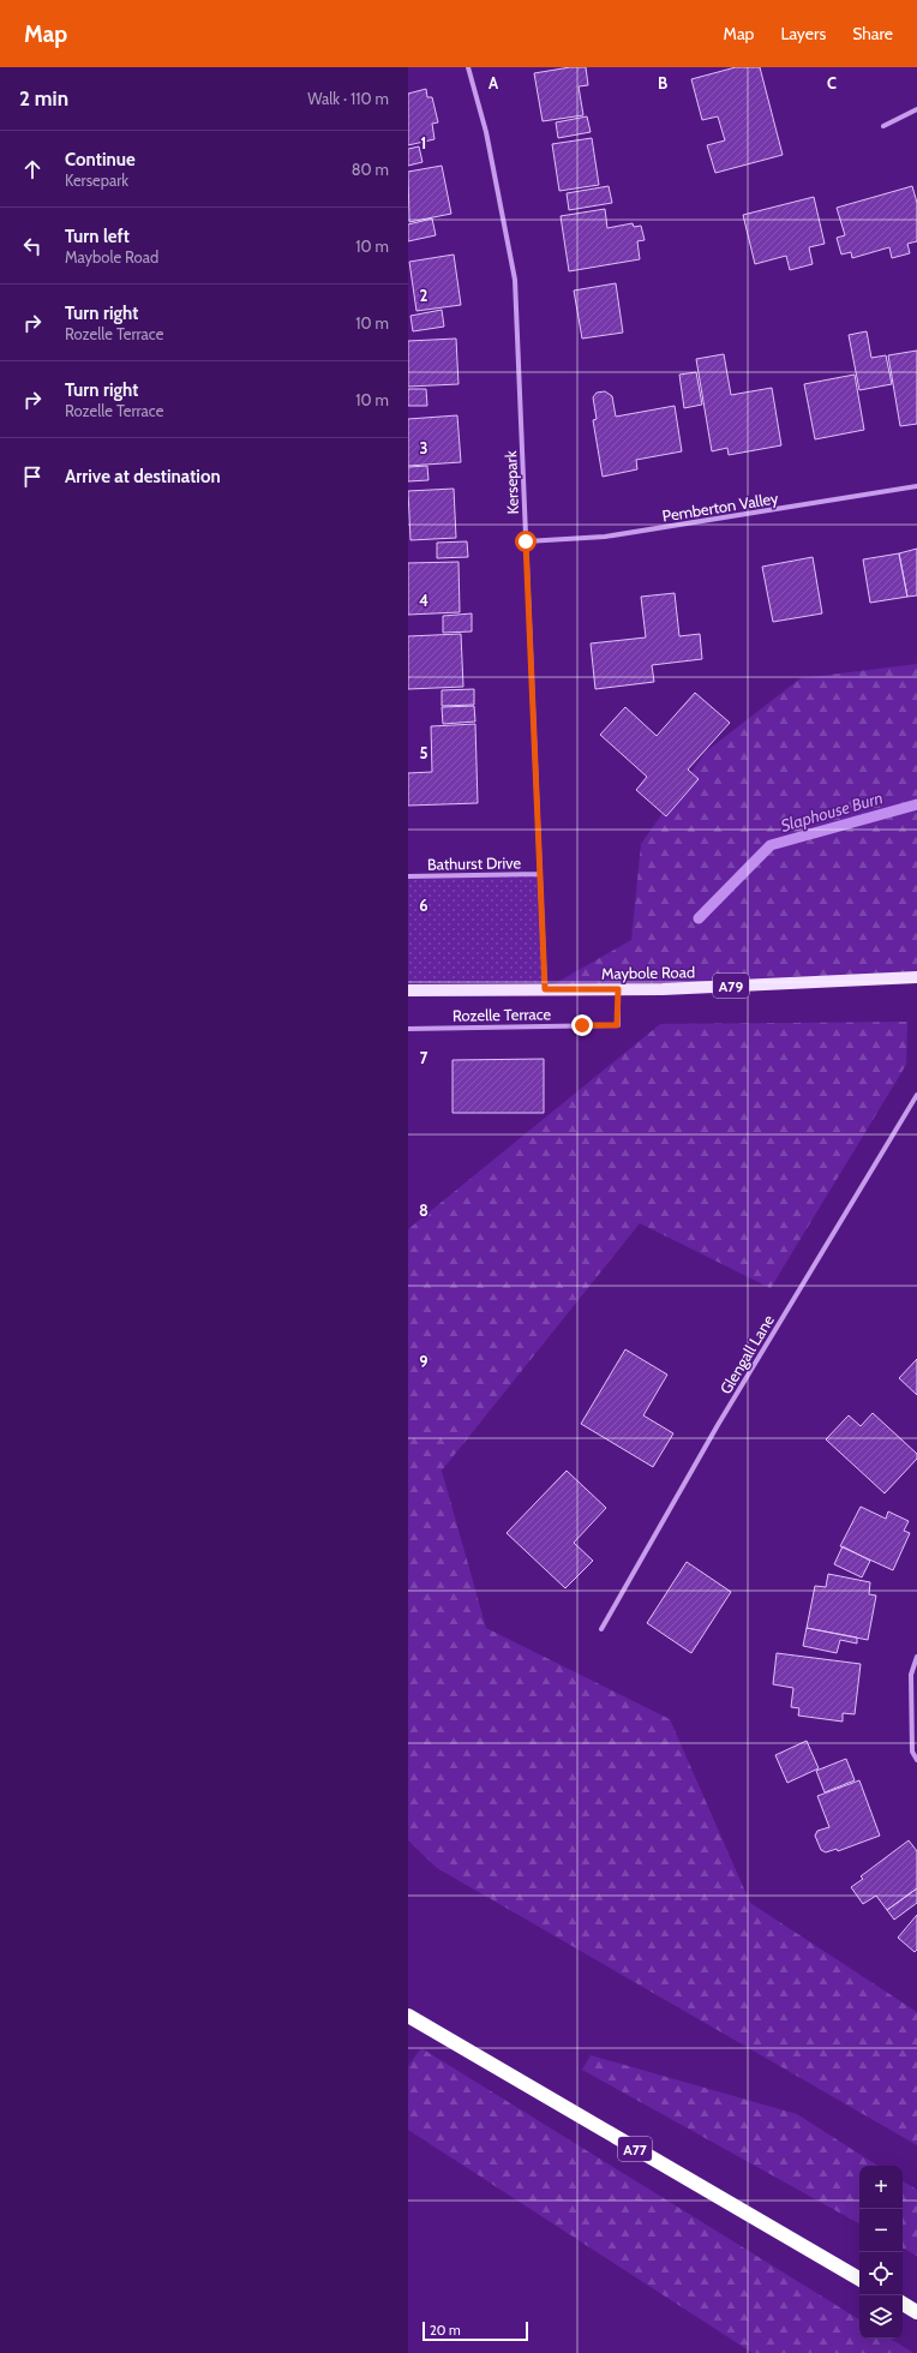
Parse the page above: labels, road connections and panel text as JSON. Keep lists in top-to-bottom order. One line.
{"streets":{"highway":["A77"],"main road":["Maybole Road","A79"],"street":["Kersepark","Pemberton Valley","Bathurst Drive","Rozelle Terrace","Glengall Lane"]},"crossings":[["Kersepark","Pemberton Valley"],["Kersepark","Bathurst Drive"],["Kersepark","Maybole Road"],["Maybole Road","Rozelle Terrace"]],"water":["Slaphouse Burn"],"scale_bar":"20 m","page":{"header":"Map","nav":["Map","Layers","Share"],"heading":["2 min","Walk · 110 m"],"list":[["Continue","Kersepark","80 m"],["Turn left","Maybole Road","10 m"],["Turn right","Rozelle Terrace","10 m"],["Turn right","Rozelle Terrace","10 m"],"Arrive at destination"],"map_buttons":["+","−"],"scale":"20 m"},"grid":{"columns":["A","B","C"],"rows":["1","2","3","4","5","6","7","8","9"]}}
